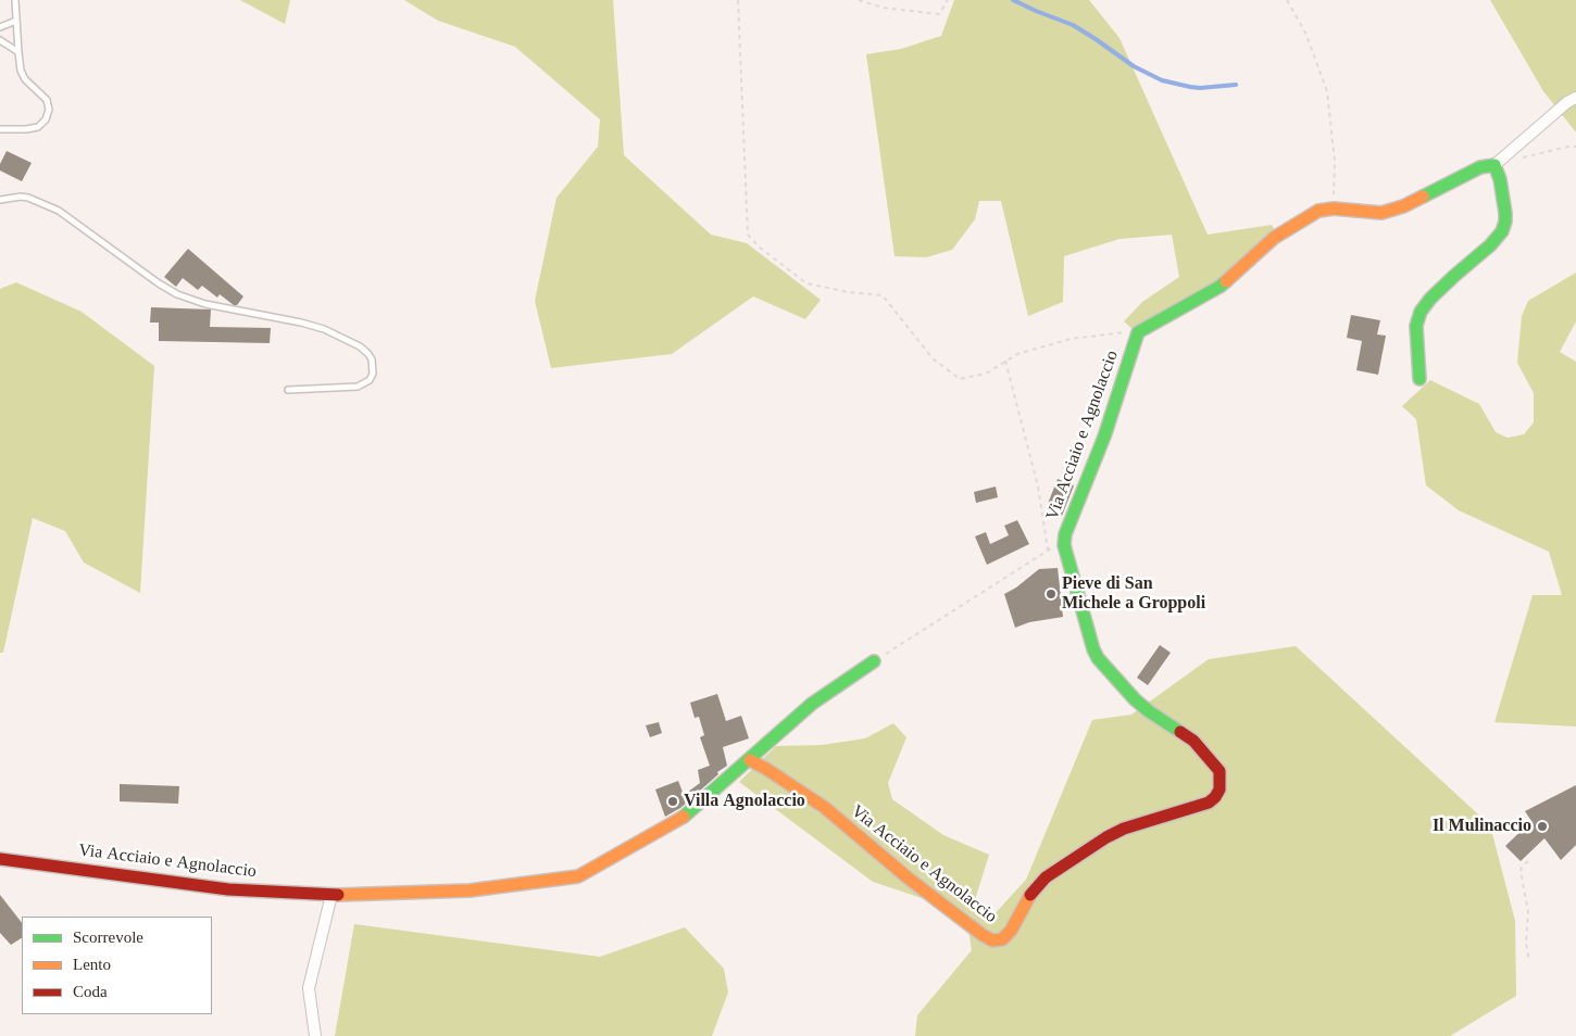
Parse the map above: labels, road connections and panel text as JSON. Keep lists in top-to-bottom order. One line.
{"streets":{"street":["Via Acciaio e Agnolaccio"]},"places":["Pieve di San Michele a Groppoli","Villa Agnolaccio","Il Mulinaccio"],"legend":["Scorrevole","Lento","Coda"]}
